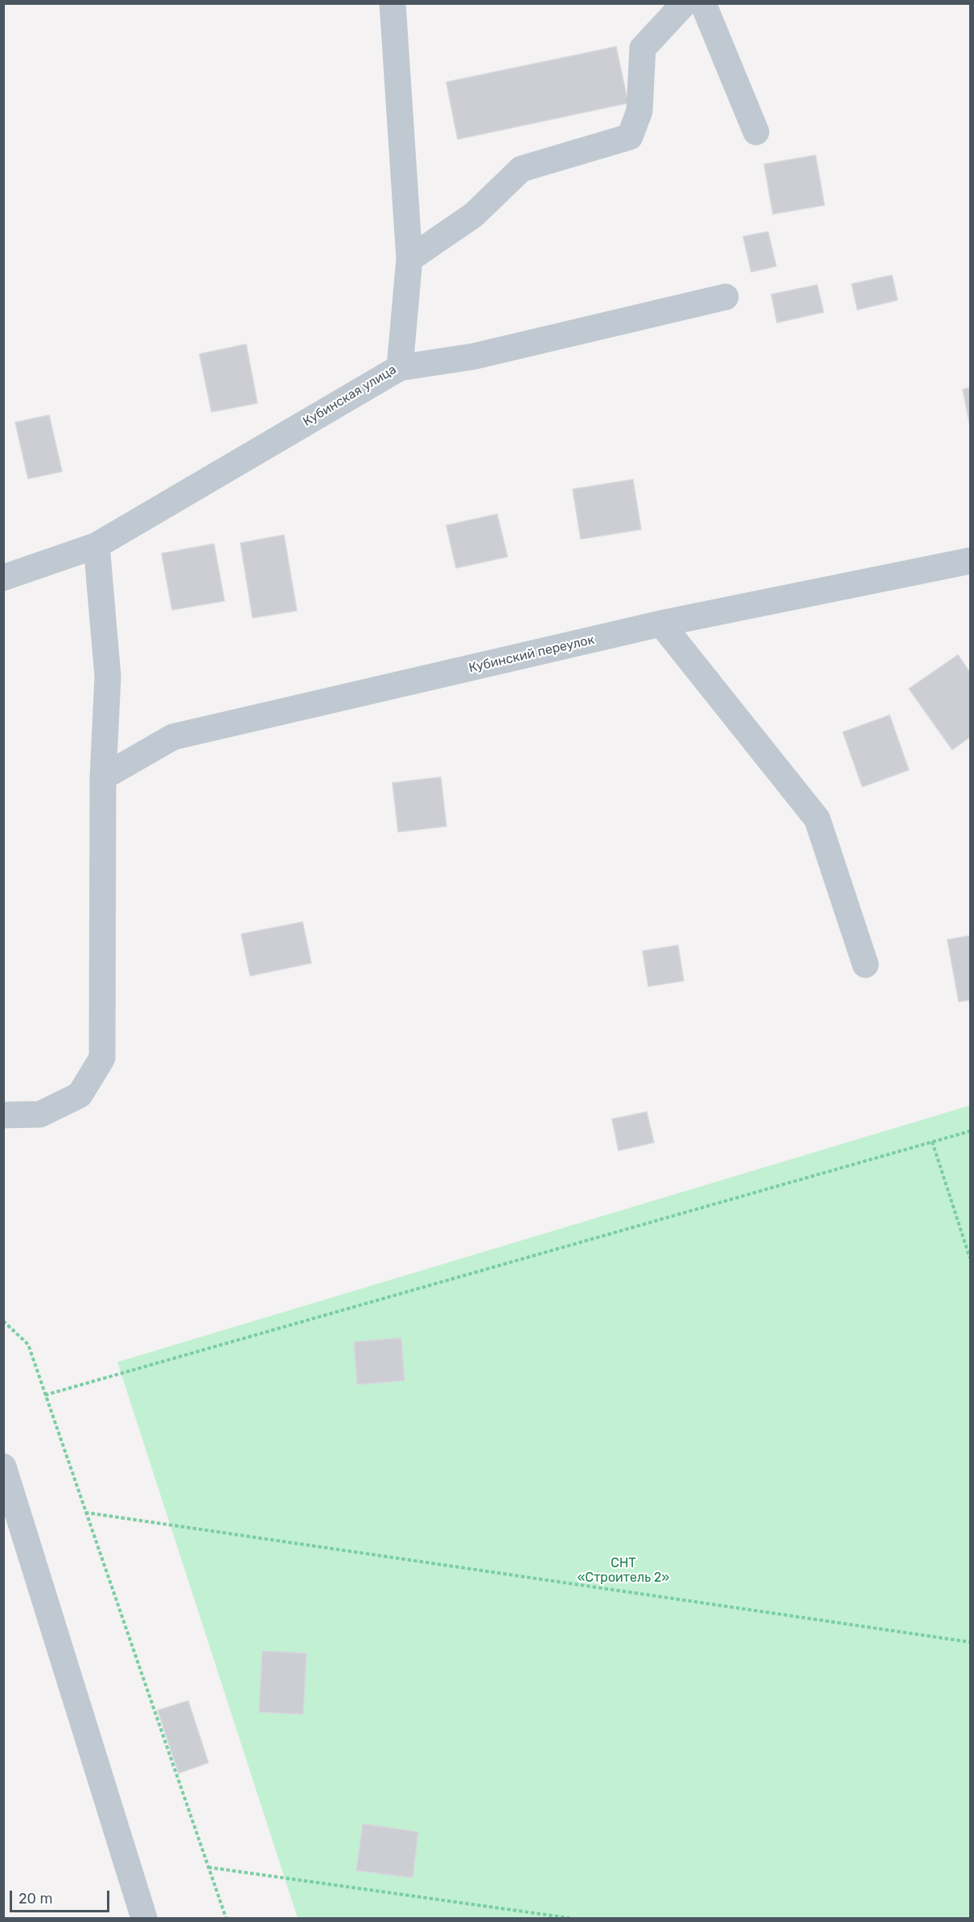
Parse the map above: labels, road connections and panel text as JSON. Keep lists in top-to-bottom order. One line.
{"streets":{"street":["Кубинская улица","Кубинский переулок"]},"parks":["СНТ «Строитель 2»"],"scale_bar":"20 m"}
